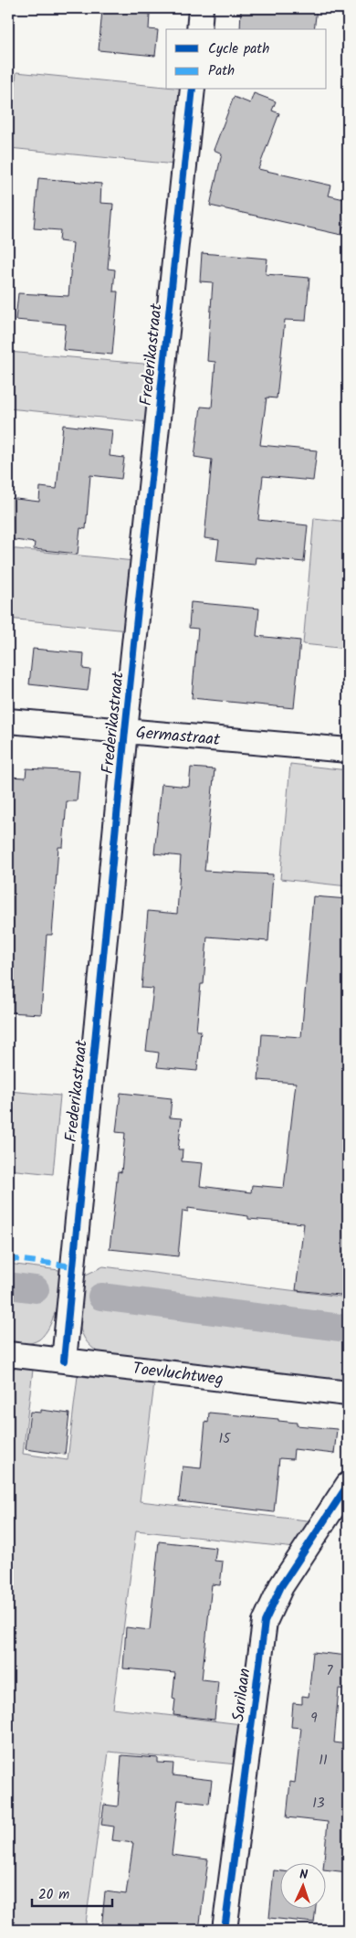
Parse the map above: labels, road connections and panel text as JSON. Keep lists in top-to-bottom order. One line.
{"streets":{"street":["Frederikastraat","Germastraat","Toevluchtweg","Sarilaan"]},"crossings":[["Frederikastraat","Germastraat"],["Frederikastraat","Toevluchtweg"]],"house_numbers":["15","7","9","11","13"],"legend":["Cycle path","Path"],"scale_bar":"20 m","north":"top"}
